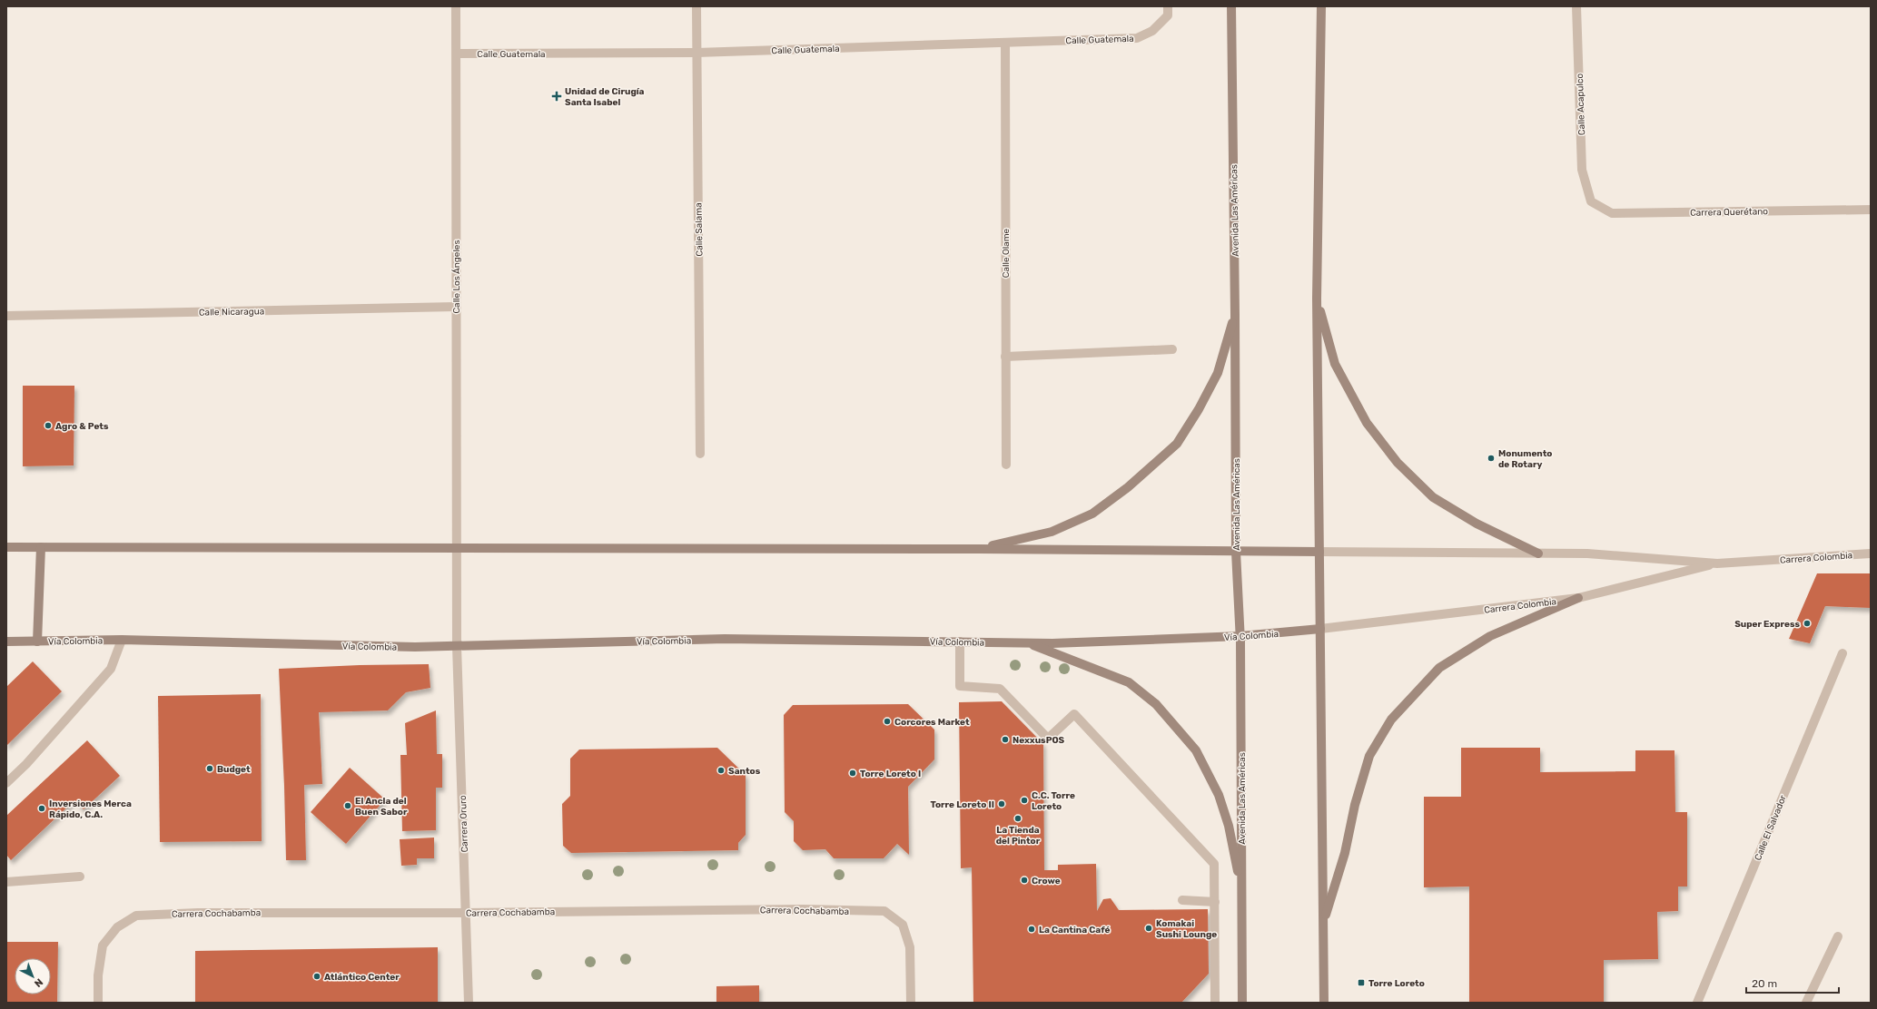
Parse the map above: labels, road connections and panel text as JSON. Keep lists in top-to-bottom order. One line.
{"streets":{"main road":["Avenida Las Américas","Vía Colombia"],"street":["Calle Guatemala","Calle Acapulco","Carrera Querétano","Calle Salama","Calle Olame","Calle Los Ángeles","Calle Nicaragua","Carrera Colombia","Carrera Oruro","Calle El Salvador","Carrera Cochabamba"]},"crossings":[["Calle Guatemala","Calle Salama"],["Calle Guatemala","Calle Olame"],["Calle Guatemala","Calle Los Ángeles"],["Calle Acapulco","Carrera Querétano"],["Avenida Las Américas","Vía Colombia"],["Calle Los Ángeles","Calle Nicaragua"],["Calle Los Ángeles","Vía Colombia"],["Calle Los Ángeles","Carrera Oruro"],["Carrera Colombia","Vía Colombia"],["Vía Colombia","Carrera Oruro"],["Carrera Oruro","Carrera Cochabamba"]],"places":{"health":["Unidad de Cirugía Santa Isabel"],"other":["Agro & Pets","Monumento de Rotary","Super Express","Corcores Market","NexxusPOS","Budget","Santos","Torre Loreto I","C.C. Torre Loreto","Torre Loreto II","El Ancla del Buen Sabor","Inversiones Merca Rápido, C.A.","La Tienda del Pintor","Crowe","Komakai Sushi Lounge","La Cantina Café","Atlántico Center"],"transit":["Torre Loreto"]},"scale_bar":"20 m","north":"bottom right"}
